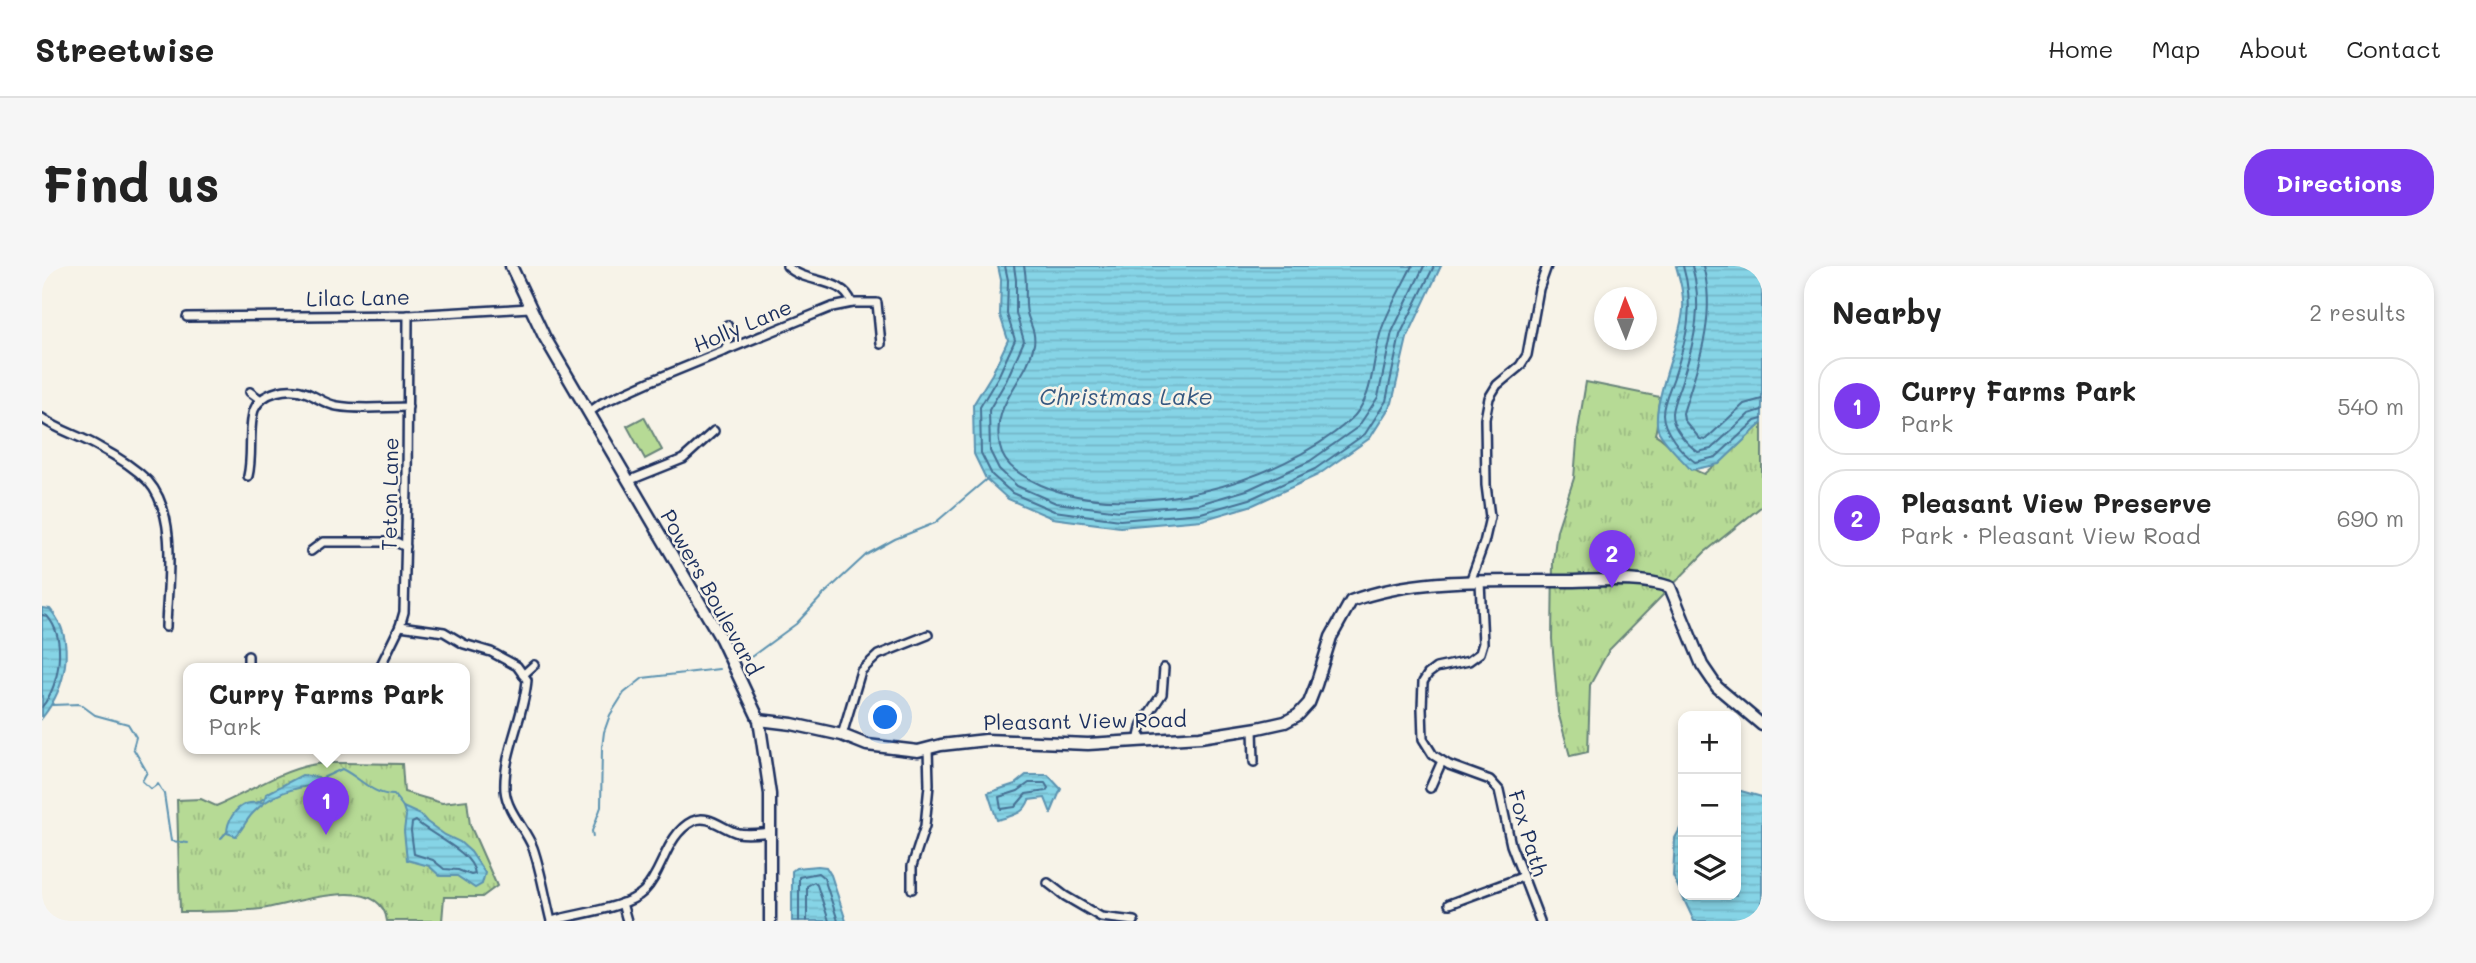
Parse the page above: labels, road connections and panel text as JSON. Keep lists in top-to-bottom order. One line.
{"streets":{"street":["Lilac Lane","Holly Lane","Teton Lane","Powers Boulevard","Pleasant View Road","Fox Path"]},"crossings":[["Lilac Lane","Teton Lane"],["Lilac Lane","Powers Boulevard"],["Holly Lane","Powers Boulevard"],["Powers Boulevard","Pleasant View Road"]],"water":["Christmas Lake"],"north":"top","page":{"header":"Streetwise","nav":["Home","Map","About","Contact"],"buttons":"Directions","title":"Find us","heading":["Nearby","2 results"],"list":[{"mark":"1","name":"Curry Farms Park","note":"Park","value":"540 m"},{"mark":"2","name":"Pleasant View Preserve","note":"Park · Pleasant View Road","value":"690 m"}],"pins":["2","1"],"popup":["Curry Farms Park","Park"],"map_buttons":["+","−"]}}
